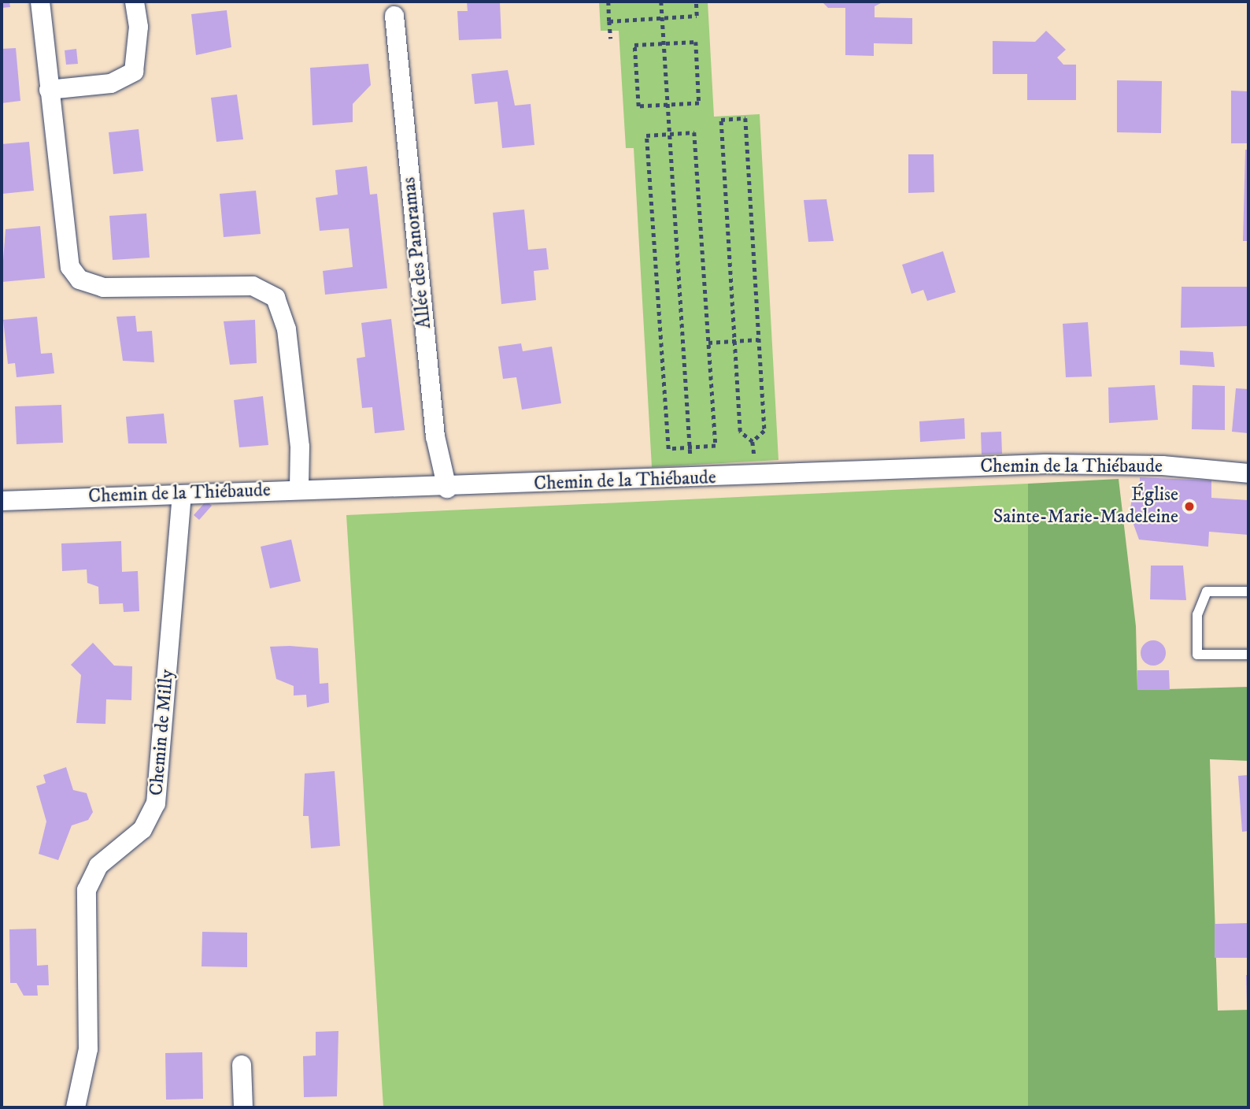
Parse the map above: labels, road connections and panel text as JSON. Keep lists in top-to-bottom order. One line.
{"streets":{"street":["Allée des Panoramas","Chemin de la Thiébaude","Chemin de Milly"]},"crossings":[["Allée des Panoramas","Chemin de la Thiébaude"],["Chemin de la Thiébaude","Chemin de Milly"]],"places":["Église Sainte-Marie-Madeleine"]}
